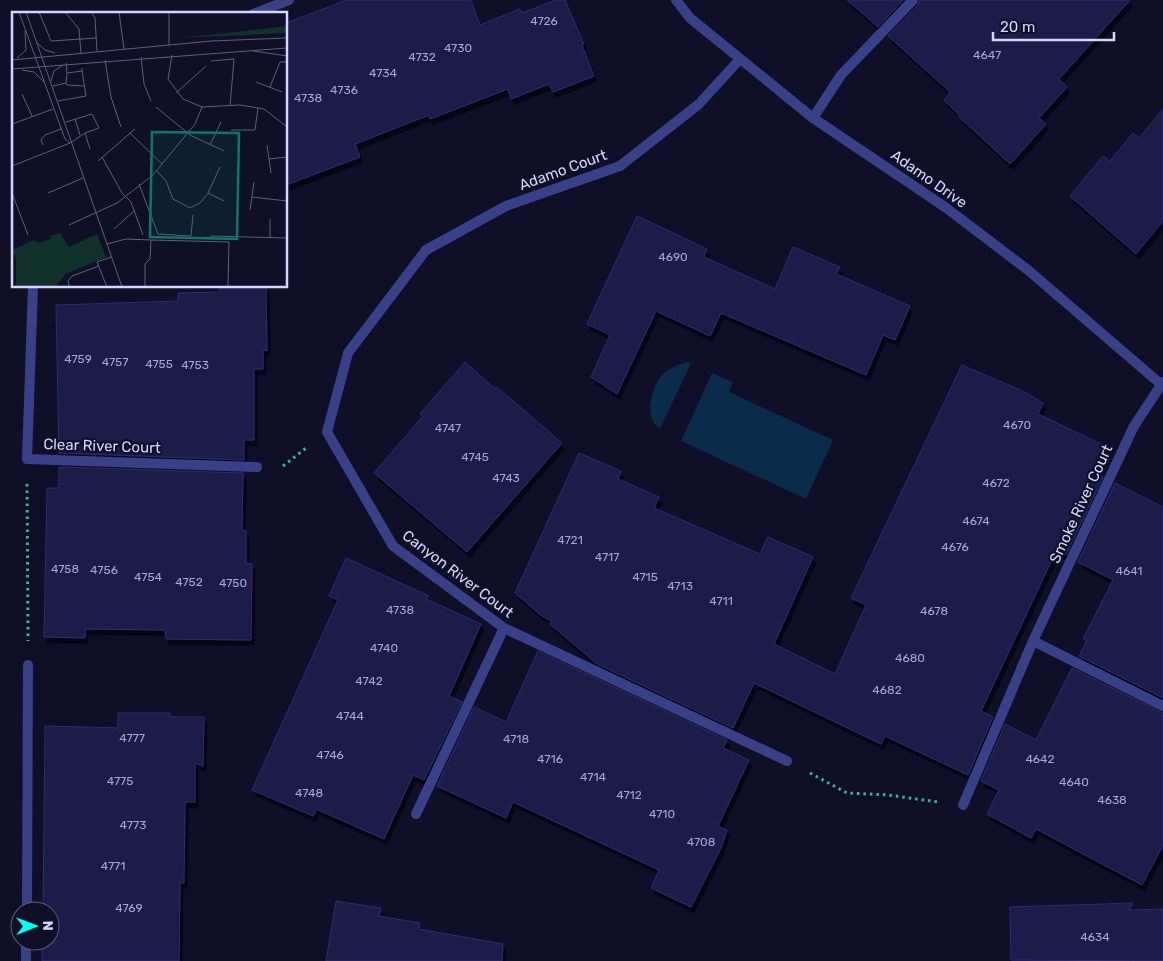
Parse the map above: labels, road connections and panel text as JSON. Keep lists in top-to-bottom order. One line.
{"streets":{"street":["Adamo Court","Adamo Drive","Clear River Court","Smoke River Court","Canyon River Court"]},"crossings":[["Adamo Court","Adamo Drive"],["Adamo Court","Canyon River Court"],["Adamo Drive","Smoke River Court"]],"house_numbers":["4726","4730","4647","4732","4734","4736","4738","4690","4759","4757","4755","4753","4670","4747","4745","4743","4672","4674","4721","4676","4717","4758","4756","4641","4754","4715","4752","4750","4713","4711","4738","4678","4740","4680","4742","4682","4744","4777","4718","4746","4716","4642","4714","4775","4640","4748","4712","4638","4710","4773","4708","4771","4769","4634"],"scale_bar":"20 m","north":"right"}
